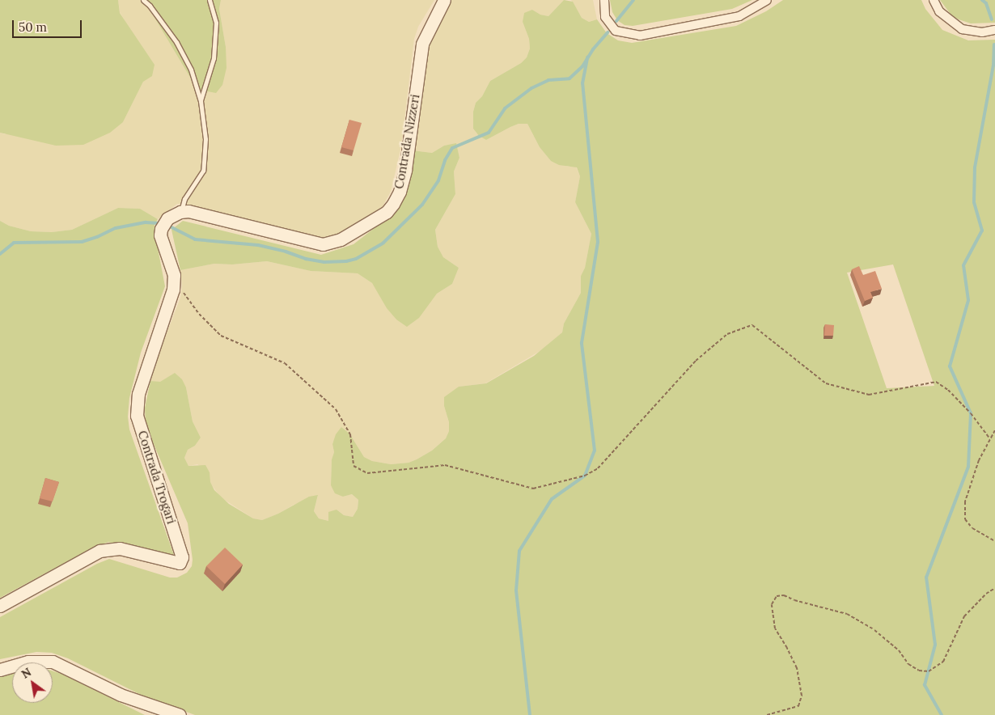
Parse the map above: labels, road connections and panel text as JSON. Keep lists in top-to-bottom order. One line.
{"streets":{"street":["Contrada Nizzeri","Contrada Trogari"]},"crossings":[["Contrada Nizzeri","Contrada Trogari"]],"scale_bar":"50 m","north":"top left"}
